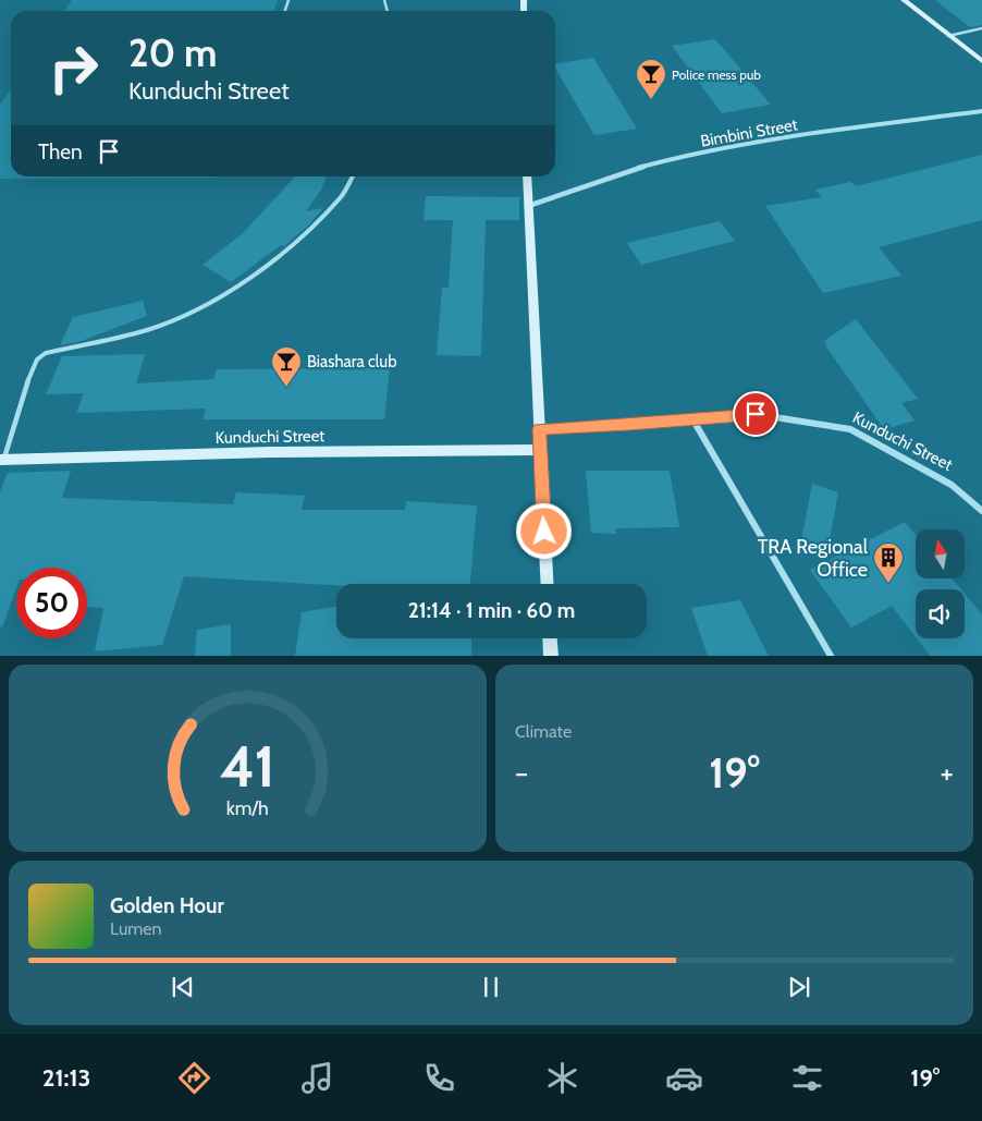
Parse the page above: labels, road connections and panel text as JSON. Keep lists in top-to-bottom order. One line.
{"streets":{"main road":["Kunduchi Street"],"street":["Bimbini Street"]},"places":{"bar":["Police mess pub","Biashara club"],"building":["TRA Regional Office"]},"north":"top","page":{"turn":["20 m","Kunduchi Street"],"then":"Then","limit":"50","trip":"21:14 · 1 min · 60 m","tile":"Climate","heat":["−","19°","+"],"song":["Golden Hour","Lumen"],"tabs":["21:13","19°"],"gauge":["41","km/h"]}}
